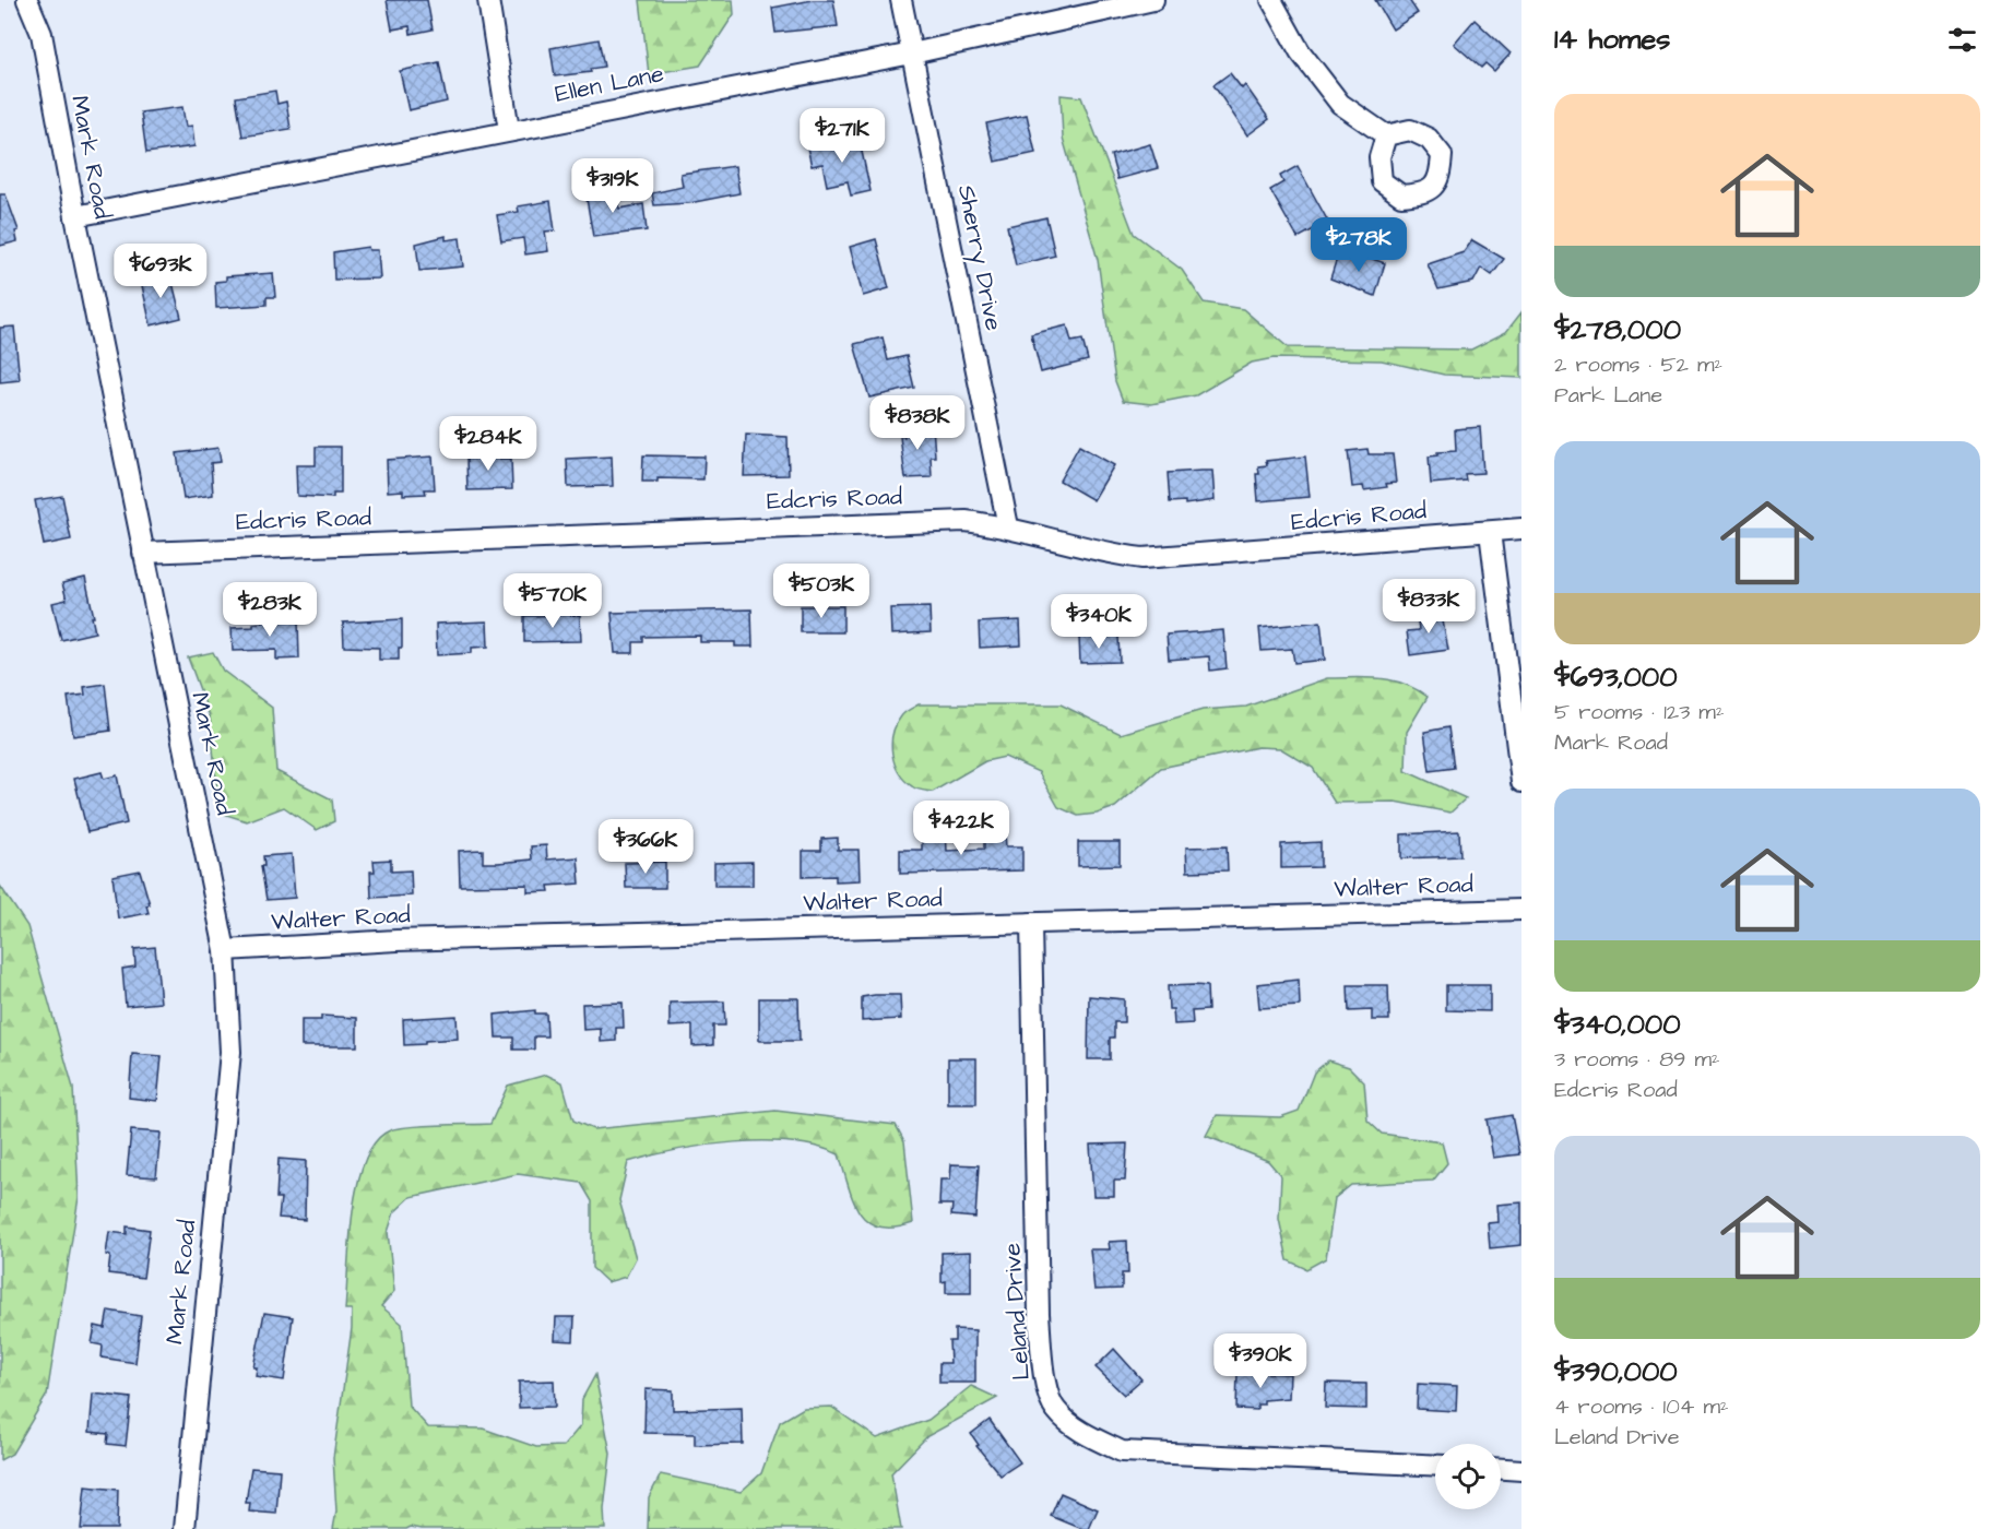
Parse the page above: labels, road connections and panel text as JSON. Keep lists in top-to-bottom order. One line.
{"streets":{"street":["Ellen Lane","Mark Road","Sherry Drive","Edcris Road","Walter Road","Leland Drive"]},"crossings":[["Ellen Lane","Mark Road"],["Ellen Lane","Sherry Drive"],["Mark Road","Edcris Road"],["Mark Road","Walter Road"],["Sherry Drive","Edcris Road"],["Walter Road","Leland Drive"]],"page":{"heading":"14 homes","list":[{"name":"$278,000","note":"2 rooms · 52 m² · Park Lane"},{"name":"$693,000","note":"5 rooms · 123 m² · Mark Road"},{"name":"$340,000","note":"3 rooms · 89 m² · Edcris Road"},{"name":"$390,000","note":"4 rooms · 104 m² · Leland Drive"}],"price":["$271K","$319K","$278K","$693K","$838K","$284K","$503K","$570K","$833K","$283K","$340K","$422K","$366K","$390K"]}}
